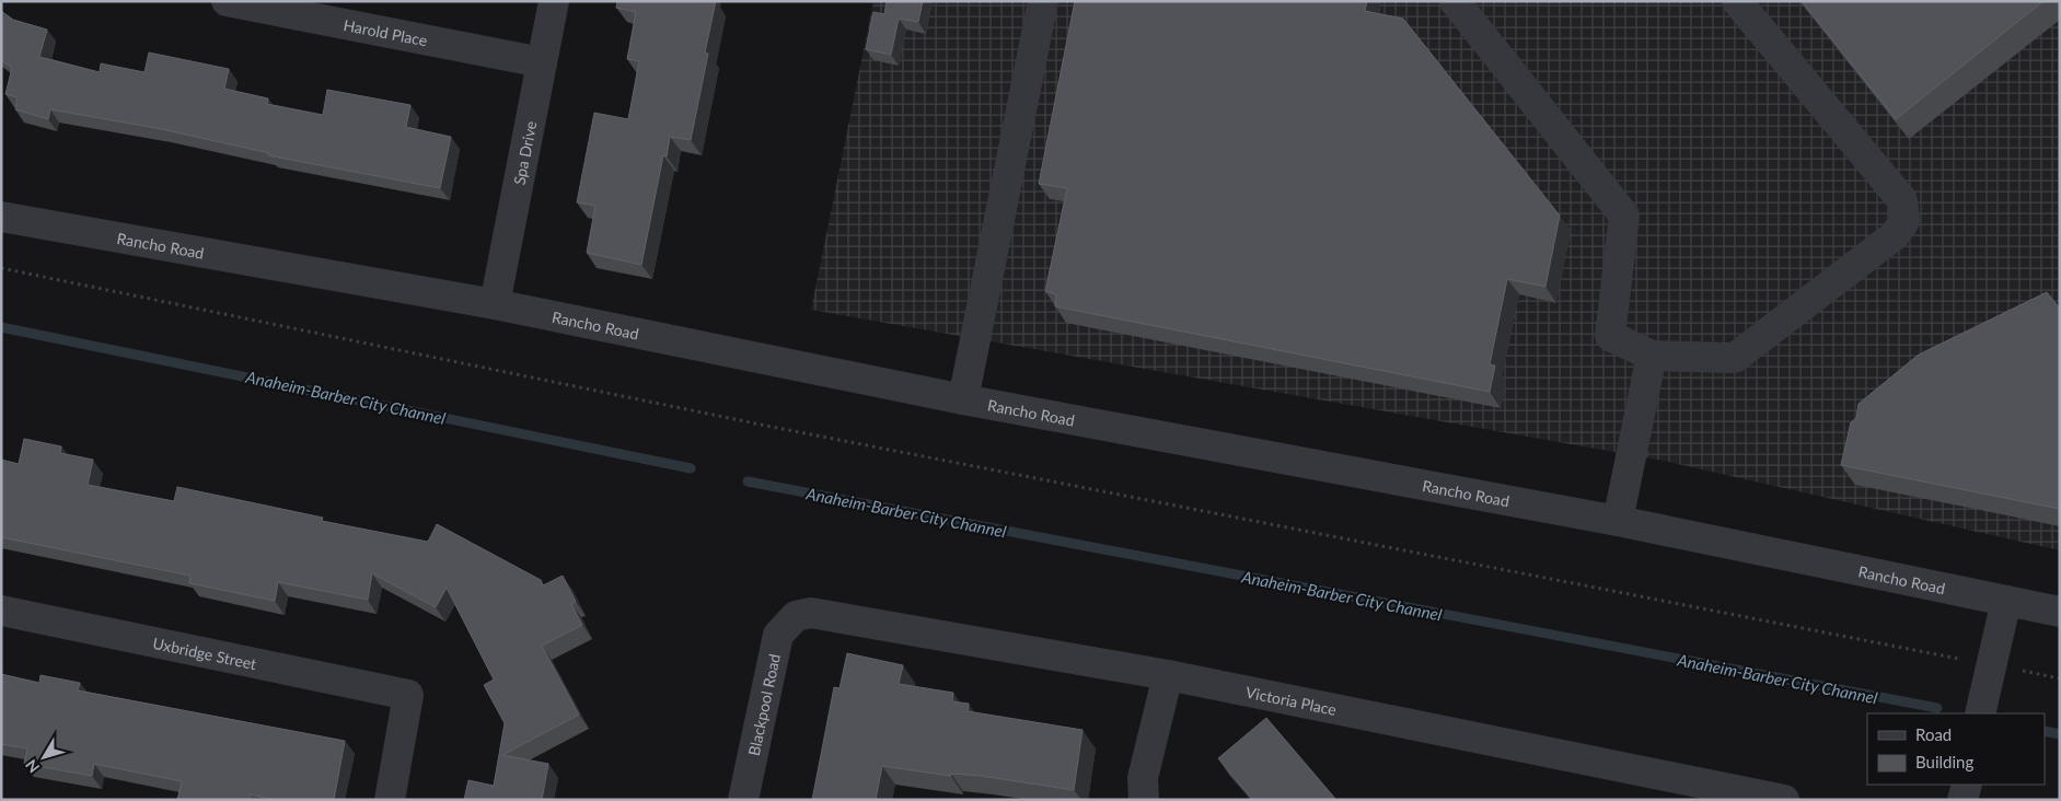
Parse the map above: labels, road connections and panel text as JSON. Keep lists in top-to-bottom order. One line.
{"streets":{"street":["Harold Place","Spa Drive","Rancho Road","Uxbridge Street","Victoria Place","Blackpool Road"]},"crossings":[["Harold Place","Spa Drive"],["Spa Drive","Rancho Road"],["Victoria Place","Blackpool Road"]],"water":["Anaheim-Barber City Channel"],"legend":["Road","Building"],"north":"bottom left"}
